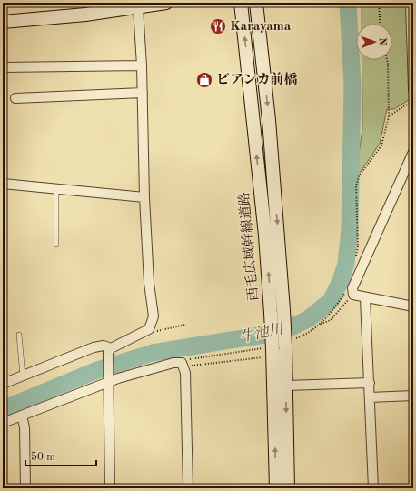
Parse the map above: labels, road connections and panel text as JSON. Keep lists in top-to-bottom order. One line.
{"streets":{"main road":["西毛広域幹線道路"]},"water":["牛池川"],"places":{"restaurant":["Karayama"],"shop":["ビアンカ前橋"]},"scale_bar":"50 m","north":"right"}
